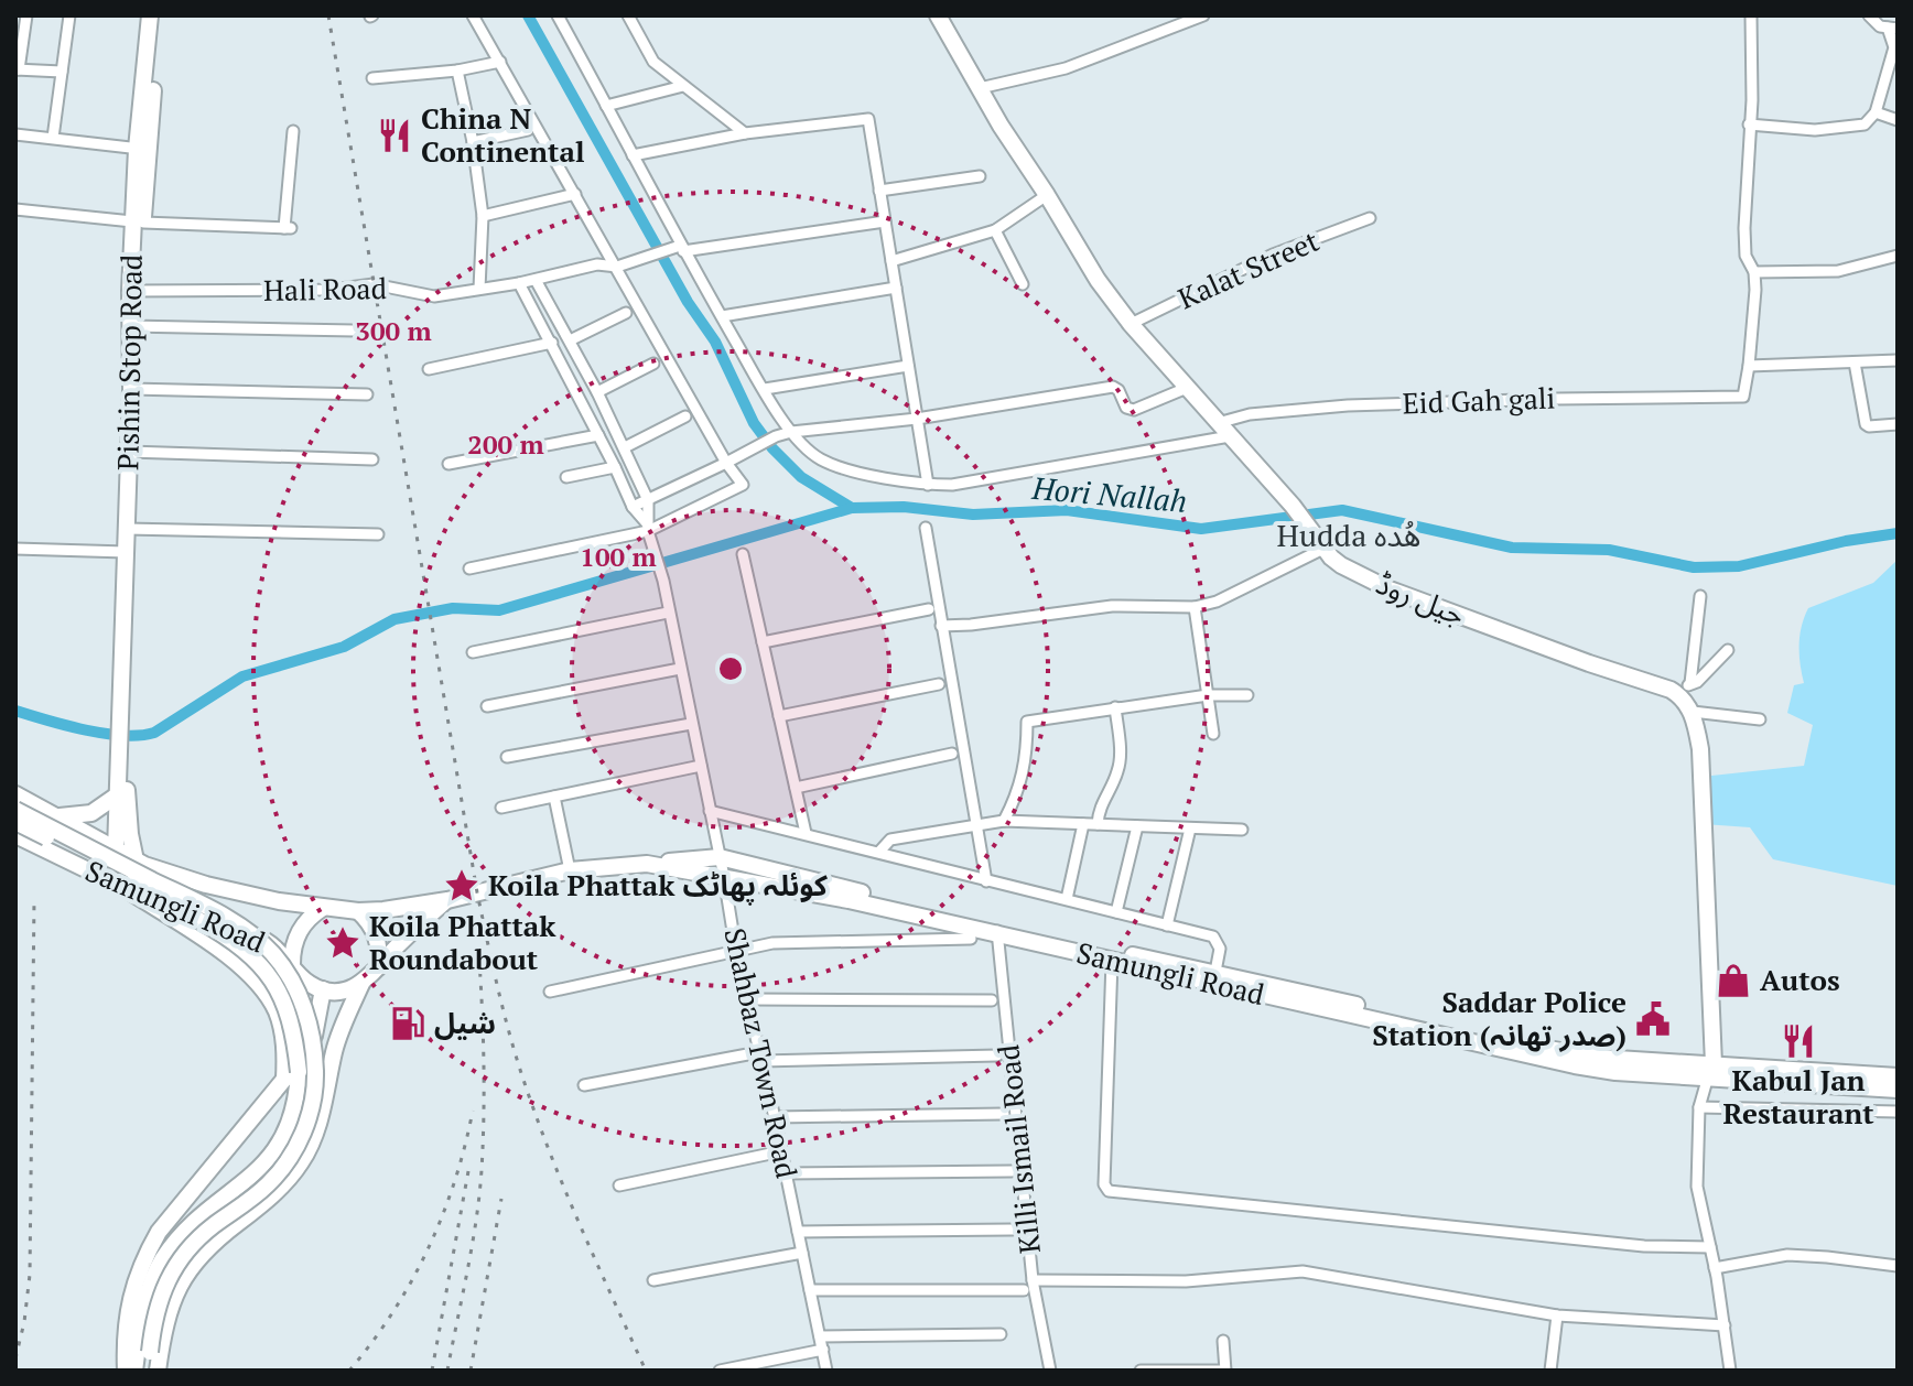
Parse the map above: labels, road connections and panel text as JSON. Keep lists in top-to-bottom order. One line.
{"streets":{"main road":["Pishin Stop Road","جیل روڈ","Samungli Road"],"street":["Kalat Street","Hali Road","Eid Gah gali","Shahbaz Town Road","Killi Ismail Road"]},"crossings":[["Kalat Street","جیل روڈ"],["Hali Road","Pishin Stop Road"],["Eid Gah gali","جیل روڈ"],["Samungli Road","Shahbaz Town Road"],["Samungli Road","Killi Ismail Road"]],"districts":["Hudda ھُدہ"],"water":["Hori Nallah"],"places":{"restaurant":["China N Continental","Kabul Jan Restaurant"],"place":["Koila Phattak کوئلہ پھاٹک","Koila Phattak Roundabout"],"shop":["Autos"],"public building":["Saddar Police Station (صدر تھانہ)"],"fuel station":["شیل"]},"rings":["300 m","200 m","100 m"]}
